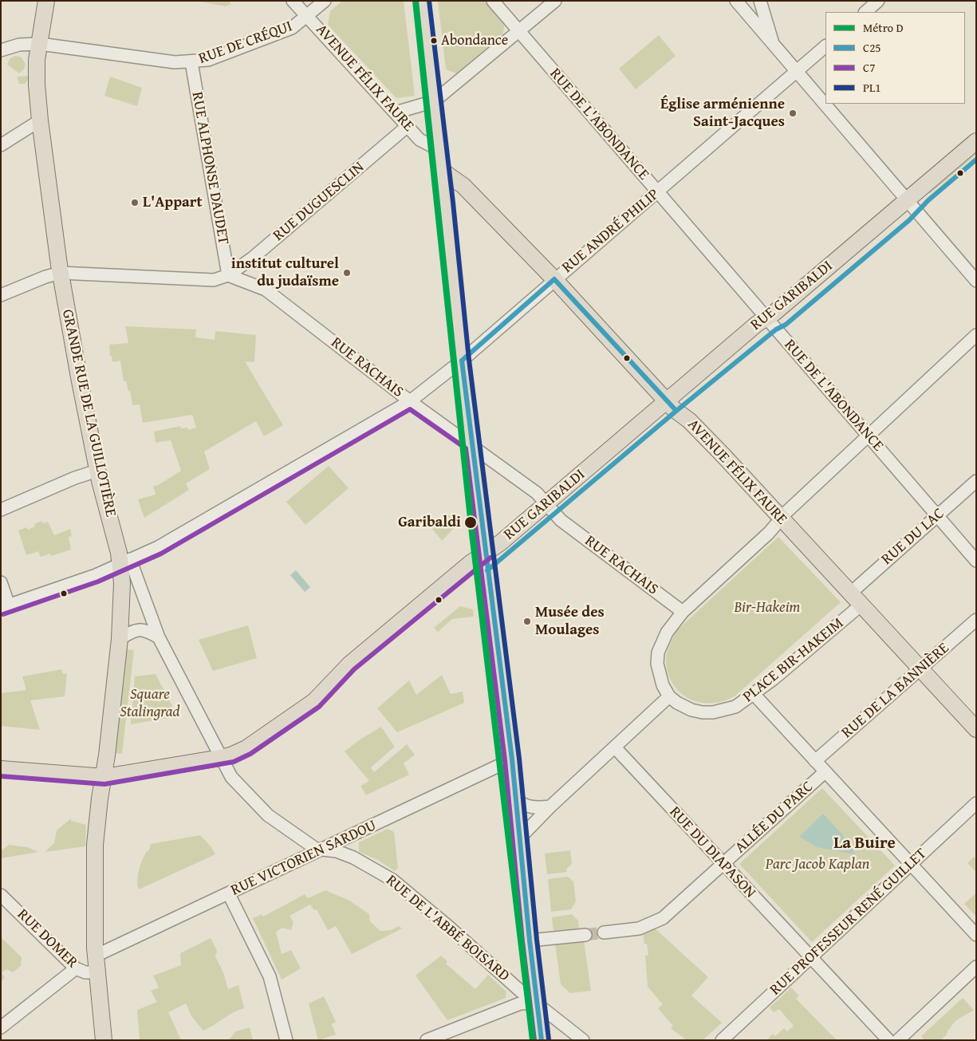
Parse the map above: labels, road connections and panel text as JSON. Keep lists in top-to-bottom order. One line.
{"streets":{"main road":["AVENUE FÉLIX FAURE","RUE GARIBALDI","GRANDE RUE DE LA GUILLOTIÈRE"],"street":["RUE DE CRÉQUI","RUE DE L'ABONDANCE","RUE ALPHONSE DAUDET","RUE DUGUESCLIN","RUE ANDRÉ PHILIP","RUE RACHAIS","RUE DU LAC","PLACE BIR-HAKEIM","RUE DE LA BANNIÈRE","ALLÉE DU PARC","RUE DU DIAPASON","RUE VICTORIEN SARDOU","RUE PROFESSEUR RENÉ GUILLET","RUE DE L'ABBÉ BOISARD","RUE DOMER"]},"crossings":[["RUE DE CRÉQUI","AVENUE FÉLIX FAURE"],["RUE DE CRÉQUI","RUE ALPHONSE DAUDET"],["RUE DE CRÉQUI","GRANDE RUE DE LA GUILLOTIÈRE"],["AVENUE FÉLIX FAURE","RUE DUGUESCLIN"],["AVENUE FÉLIX FAURE","RUE ANDRÉ PHILIP"],["AVENUE FÉLIX FAURE","RUE GARIBALDI"],["AVENUE FÉLIX FAURE","RUE DU LAC"],["AVENUE FÉLIX FAURE","PLACE BIR-HAKEIM"],["AVENUE FÉLIX FAURE","RUE DE LA BANNIÈRE"],["RUE DE L'ABONDANCE","RUE ANDRÉ PHILIP"],["RUE DE L'ABONDANCE","RUE GARIBALDI"],["RUE DE L'ABONDANCE","RUE DU LAC"],["RUE ALPHONSE DAUDET","RUE DUGUESCLIN"],["RUE ALPHONSE DAUDET","RUE RACHAIS"],["RUE DUGUESCLIN","RUE RACHAIS"],["RUE ANDRÉ PHILIP","RUE RACHAIS"],["RUE ANDRÉ PHILIP","GRANDE RUE DE LA GUILLOTIÈRE"],["RUE GARIBALDI","RUE RACHAIS"],["RUE GARIBALDI","GRANDE RUE DE LA GUILLOTIÈRE"],["RUE GARIBALDI","RUE DE L'ABBÉ BOISARD"],["GRANDE RUE DE LA GUILLOTIÈRE","RUE VICTORIEN SARDOU"],["GRANDE RUE DE LA GUILLOTIÈRE","RUE DE L'ABBÉ BOISARD"],["GRANDE RUE DE LA GUILLOTIÈRE","RUE DOMER"],["RUE DU LAC","PLACE BIR-HAKEIM"],["ALLÉE DU PARC","RUE DU DIAPASON"],["RUE DU DIAPASON","RUE PROFESSEUR RENÉ GUILLET"],["RUE VICTORIEN SARDOU","RUE DE L'ABBÉ BOISARD"]],"districts":["La Buire"],"parks":["Bir-Hakeim","Square Stalingrad","Parc Jacob Kaplan"],"places":["Abondance","Église arménienne Saint-Jacques","L'Appart","institut culturel du judaïsme","Garibaldi","Musée des Moulages"],"lines":["metro line D","transit line PL1","transit line C25","transit line C7"],"legend":["Métro D","C25","C7","PL1"]}
